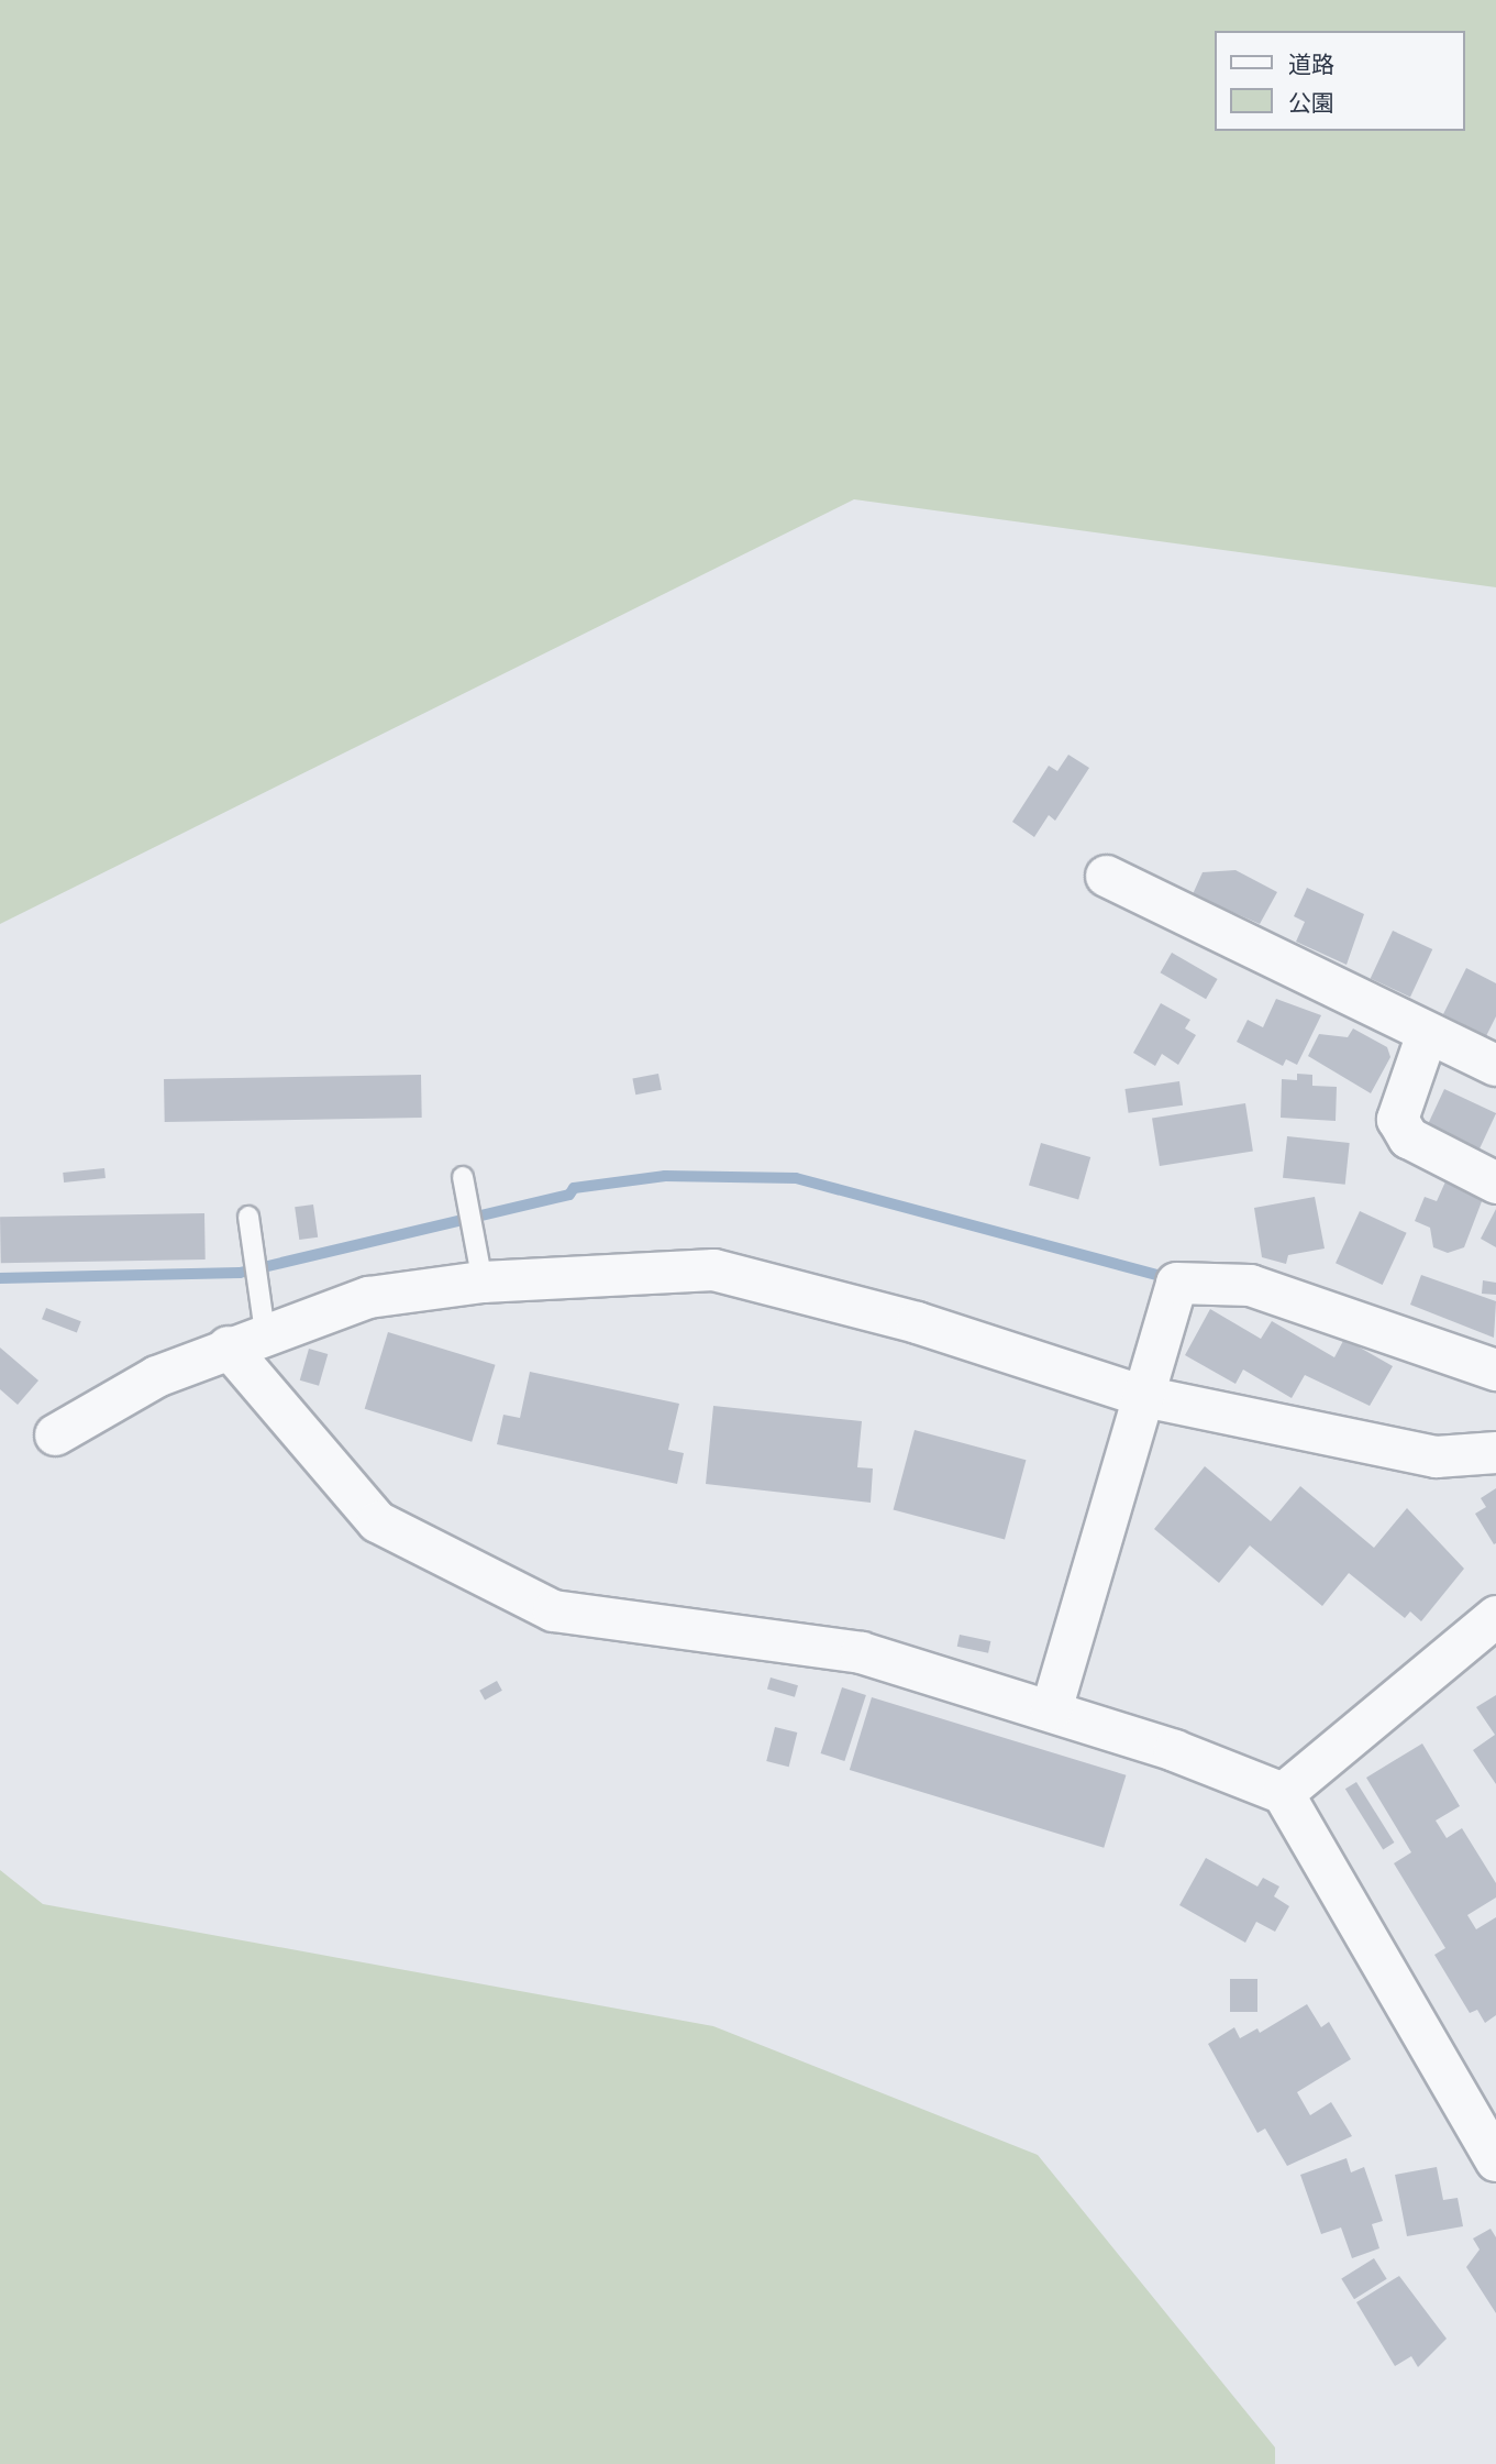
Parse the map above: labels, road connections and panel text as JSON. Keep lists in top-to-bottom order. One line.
{"legend":["道路","公園"]}
